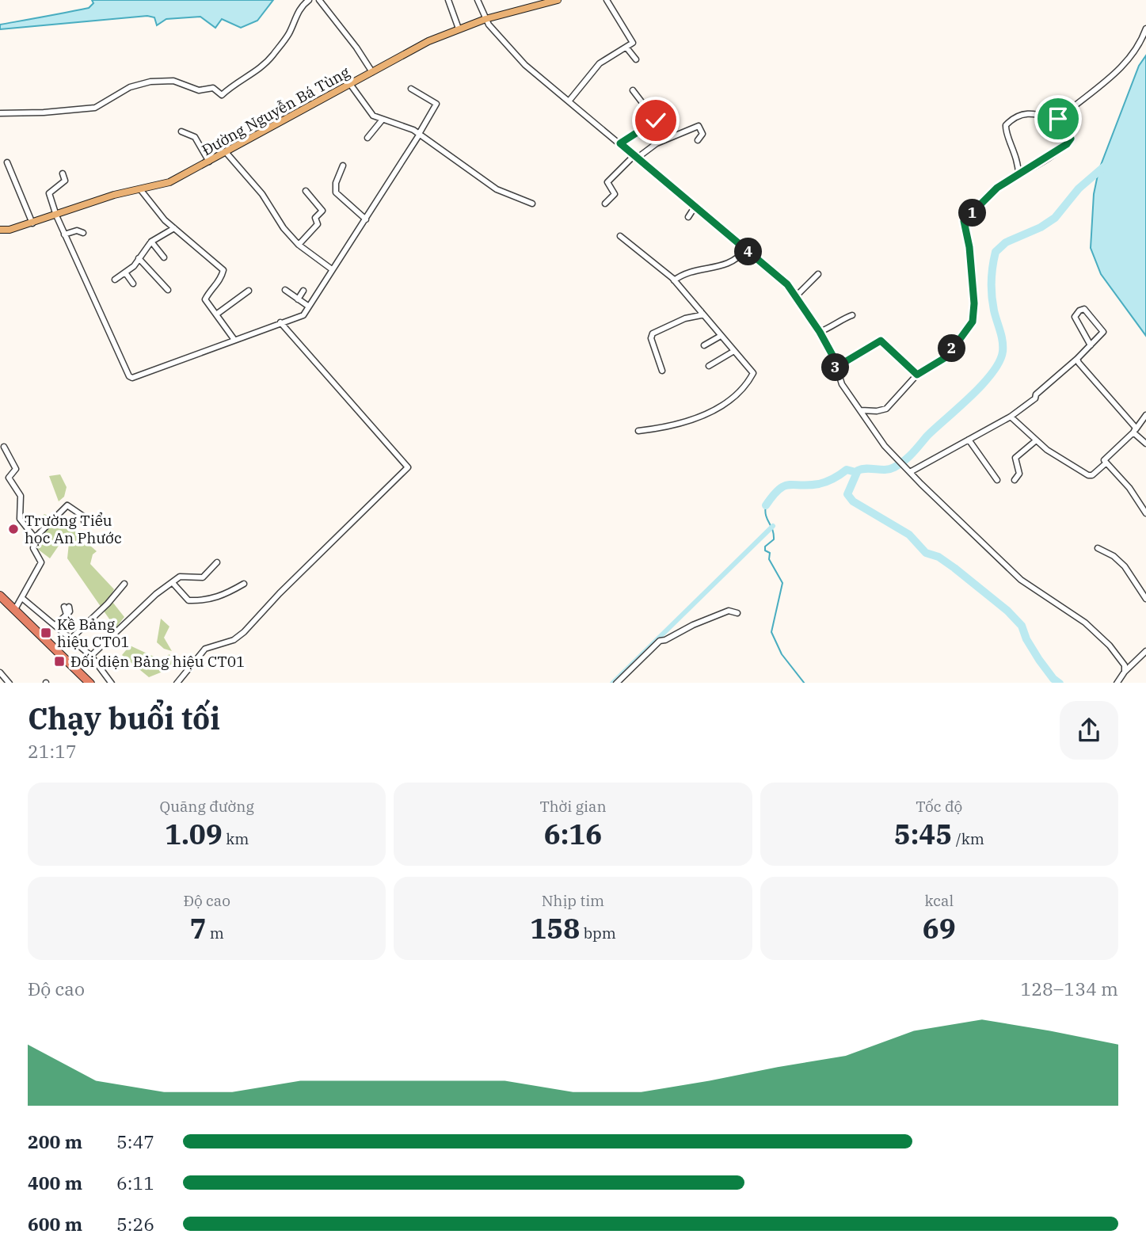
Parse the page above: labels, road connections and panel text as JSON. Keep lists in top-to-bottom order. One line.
{"streets":{"main road":["Đường Nguyễn Bá Tùng"]},"places":{"other":["Trường Tiểu học An Phước"],"transit":["Kề Bảng hiệu CT01","Đối diện Bảng hiệu CT01"]},"page":{"pins":["1","4","2","3"],"heading":["Chạy buổi tối","21:17"],"stats":[["Quãng đường","1.09 km"],["Thời gian","6:16"],["Tốc độ","5:45 /km"],["Độ cao","7 m"],["Nhịp tim","158 bpm"],["kcal","69"]],"chart":["Độ cao","128–134 m"],"list":[{"name":"200 m","note":"5:47"},{"name":"400 m","note":"6:11"},{"name":"600 m","note":"5:26"}]}}
